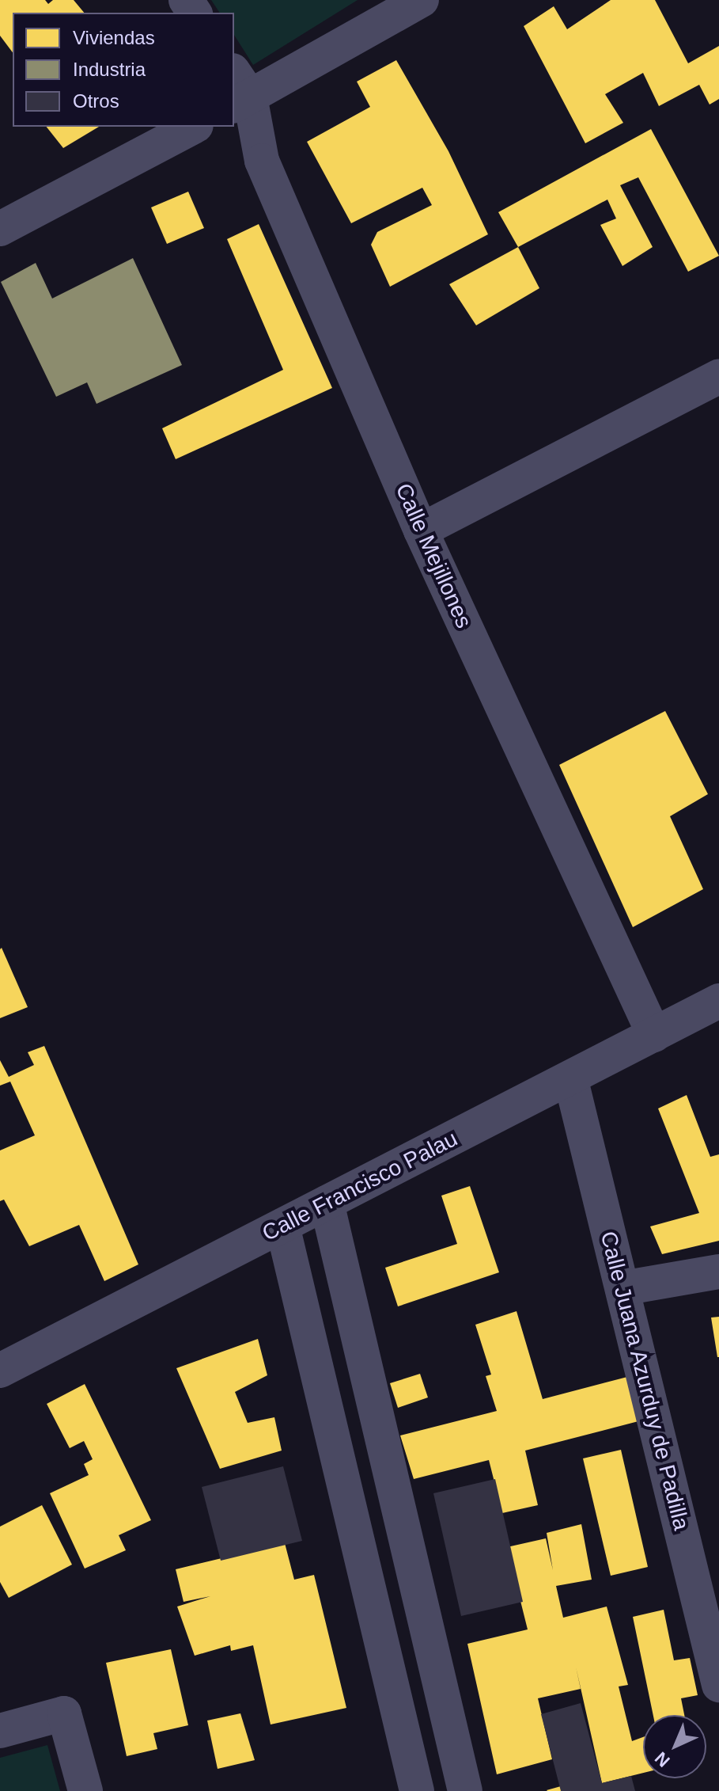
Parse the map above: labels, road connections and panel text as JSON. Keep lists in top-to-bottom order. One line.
{"streets":{"street":["Calle Mejillones","Calle Francisco Palau","Calle Juana Azurduy de Padilla"]},"crossings":[["Calle Mejillones","Calle Francisco Palau"],["Calle Francisco Palau","Calle Juana Azurduy de Padilla"]],"legend":["Viviendas","Industria","Otros"],"north":"bottom left"}
